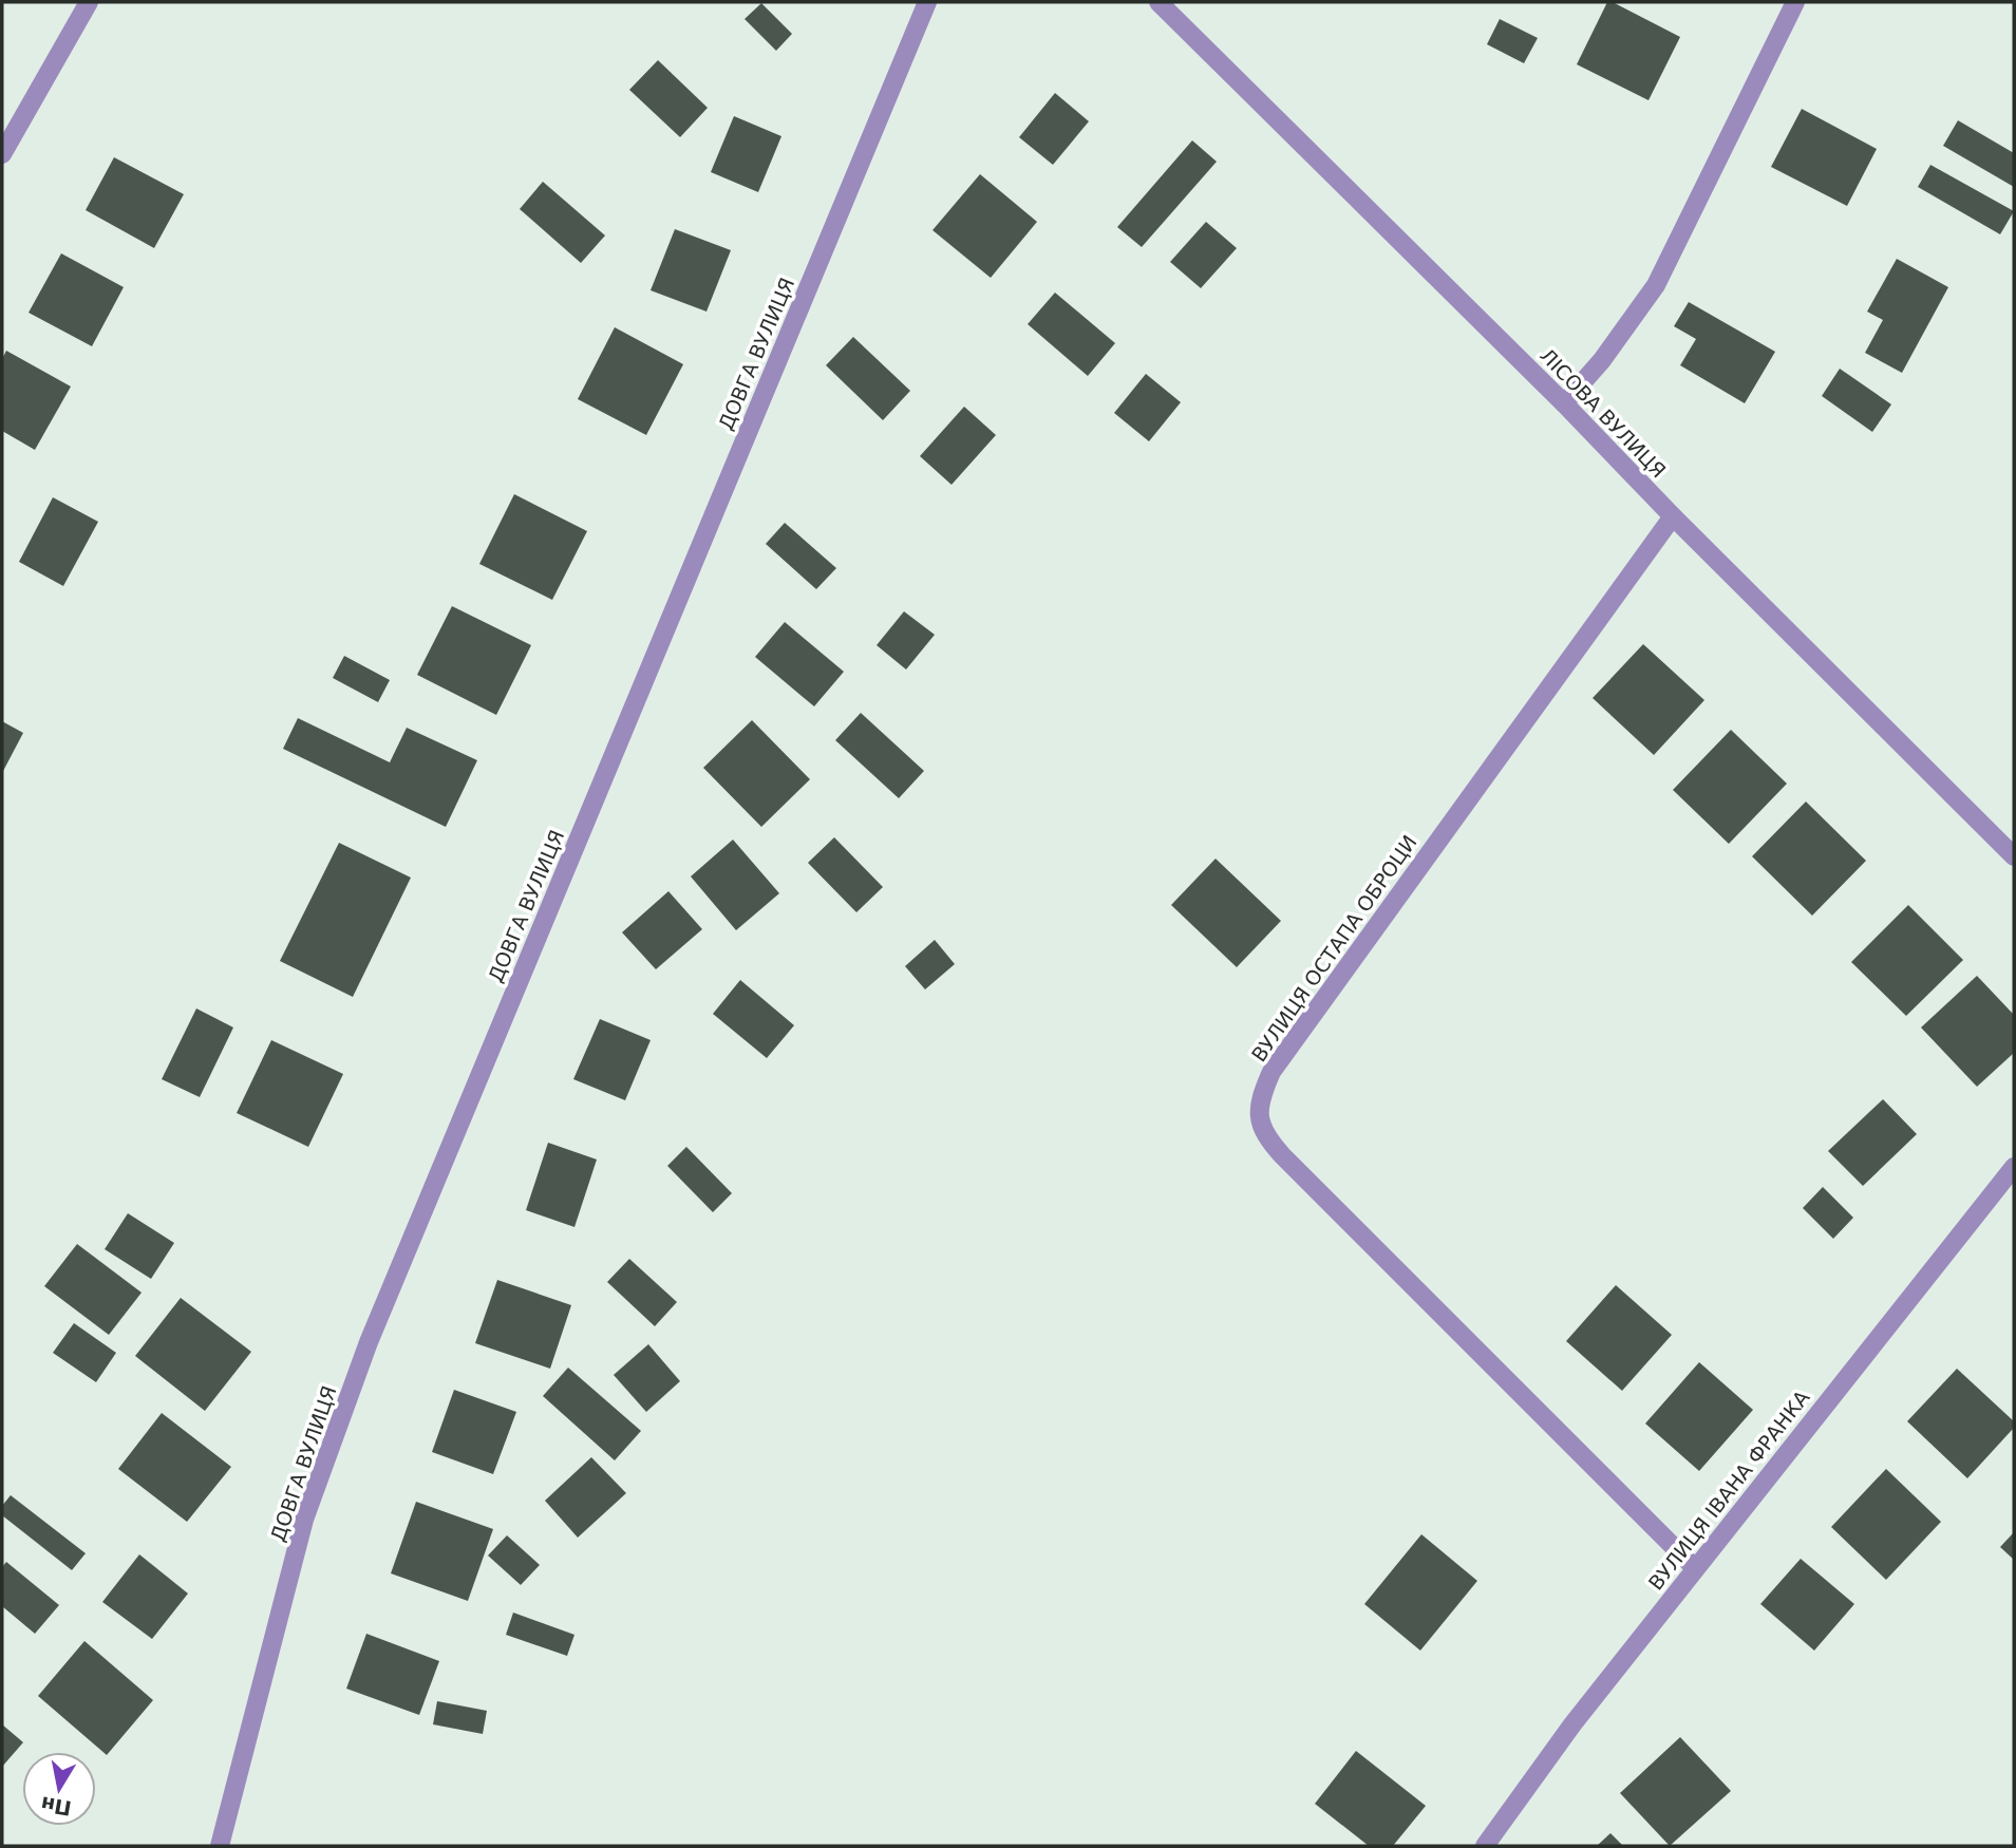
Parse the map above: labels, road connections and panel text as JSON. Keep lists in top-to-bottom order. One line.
{"streets":{"street":["ДОВГА ВУЛИЦЯ","ЛІСОВА ВУЛИЦЯ","ВУЛИЦЯ ОСТАПА ОБРОЦИ","ВУЛИЦЯ ІВАНА ФРАНКА"]},"crossings":[["ЛІСОВА ВУЛИЦЯ","ВУЛИЦЯ ОСТАПА ОБРОЦИ"],["ВУЛИЦЯ ОСТАПА ОБРОЦИ","ВУЛИЦЯ ІВАНА ФРАНКА"]],"north":"bottom"}
